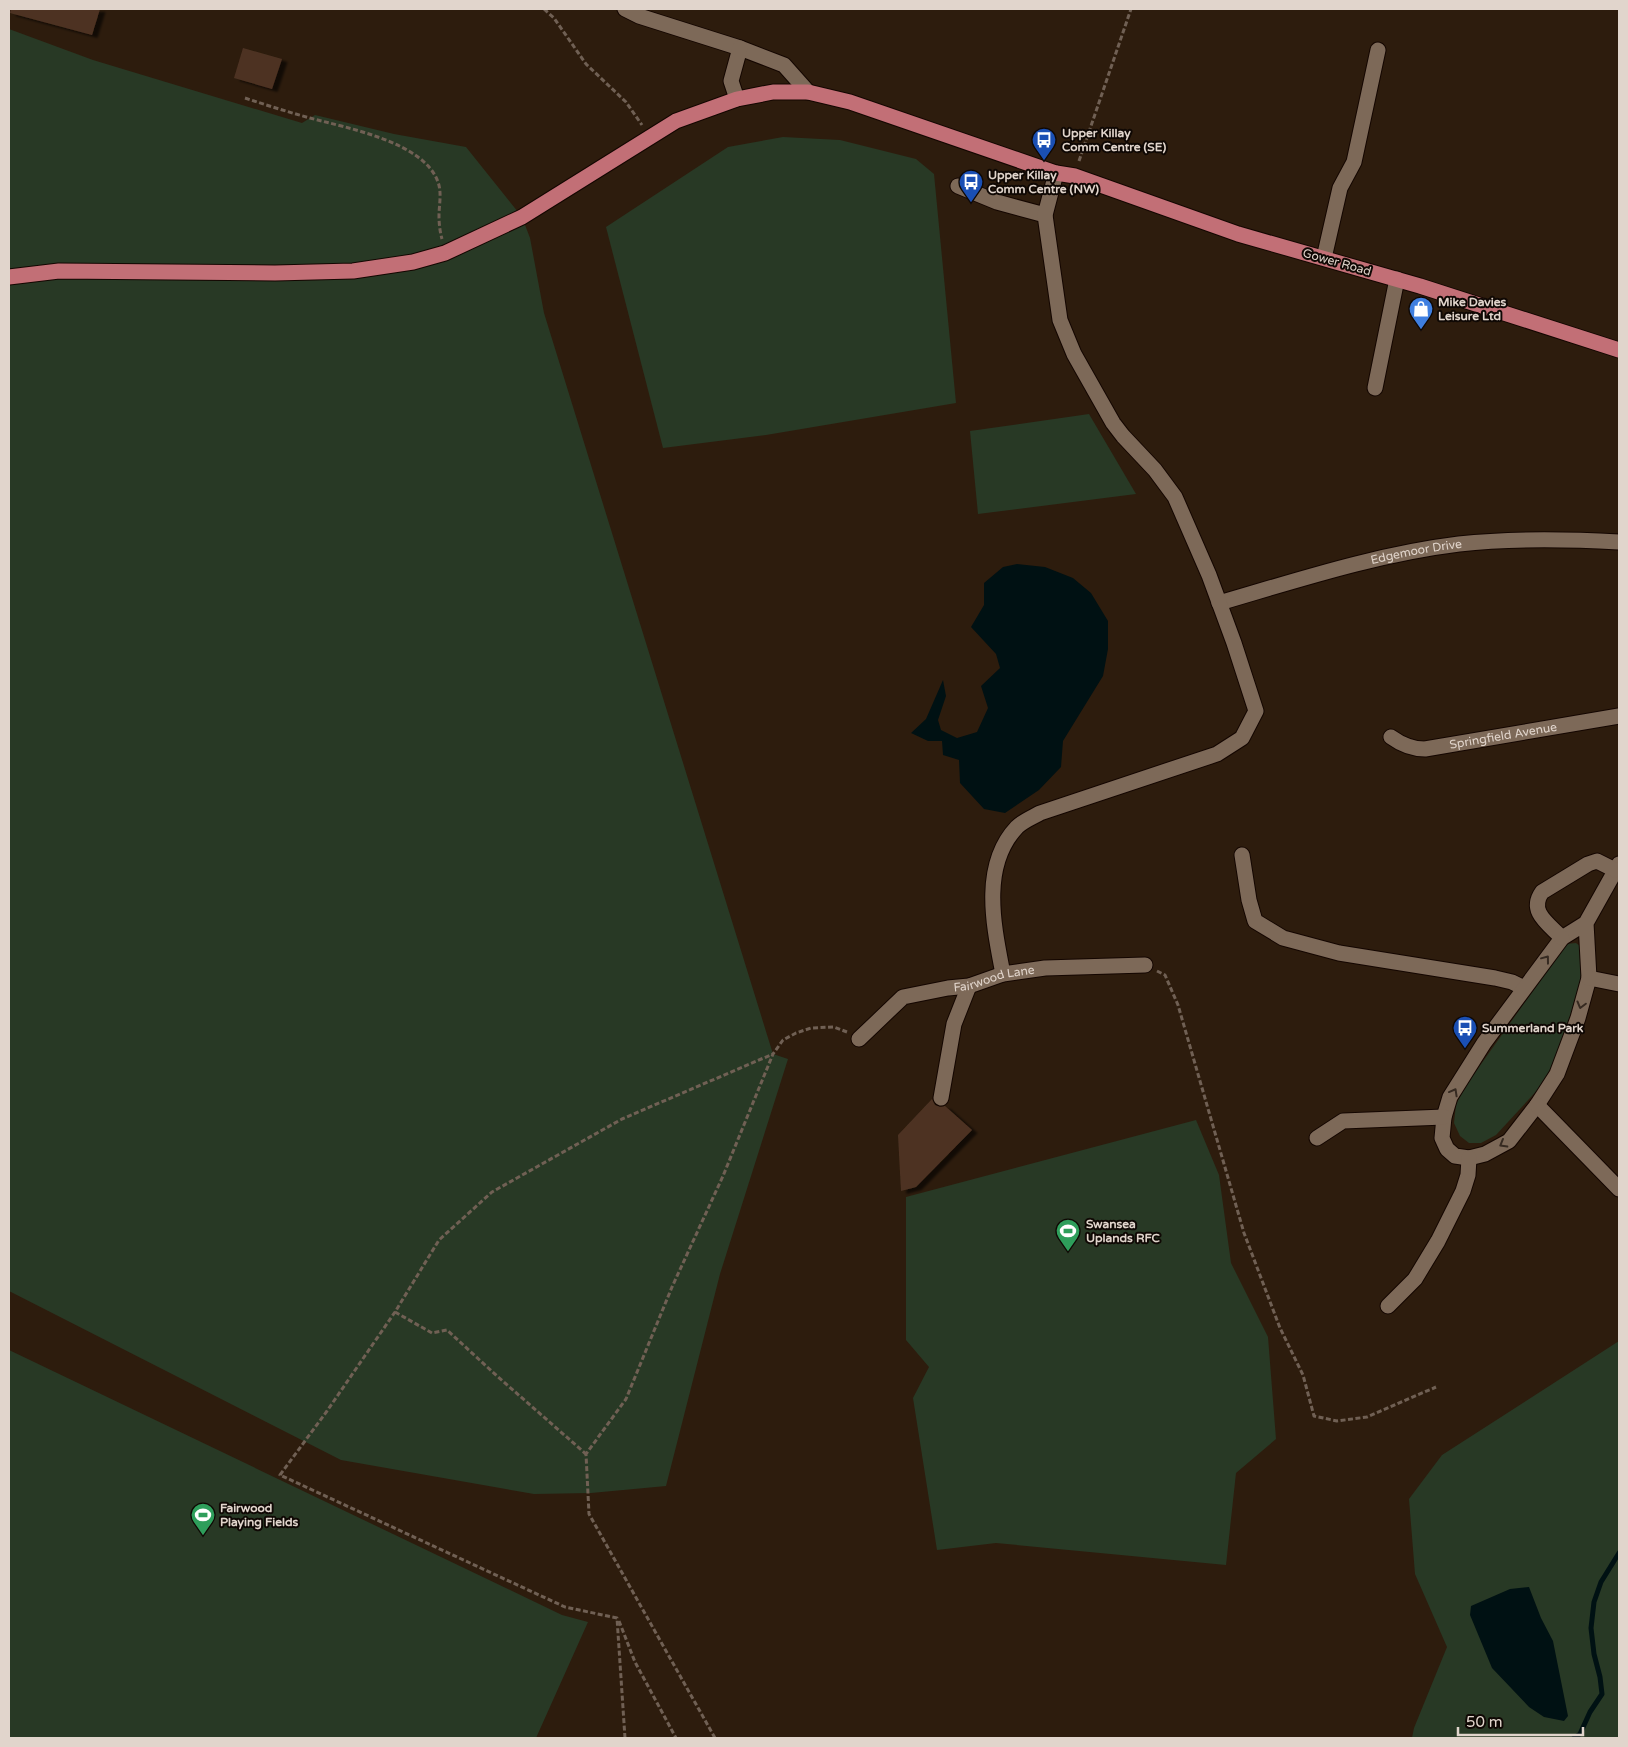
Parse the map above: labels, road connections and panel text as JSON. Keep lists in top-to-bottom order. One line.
{"streets":{"main road":["Gower Road"],"street":["Edgemoor Drive","Springfield Avenue","Fairwood Lane"]},"places":{"bus stop":["Upper Killay Comm Centre (SE)","Upper Killay Comm Centre (NW)","Summerland Park"],"shop":["Mike Davies Leisure Ltd"],"sports":["Swansea Uplands RFC","Fairwood Playing Fields"]},"scale_bar":"50 m"}
